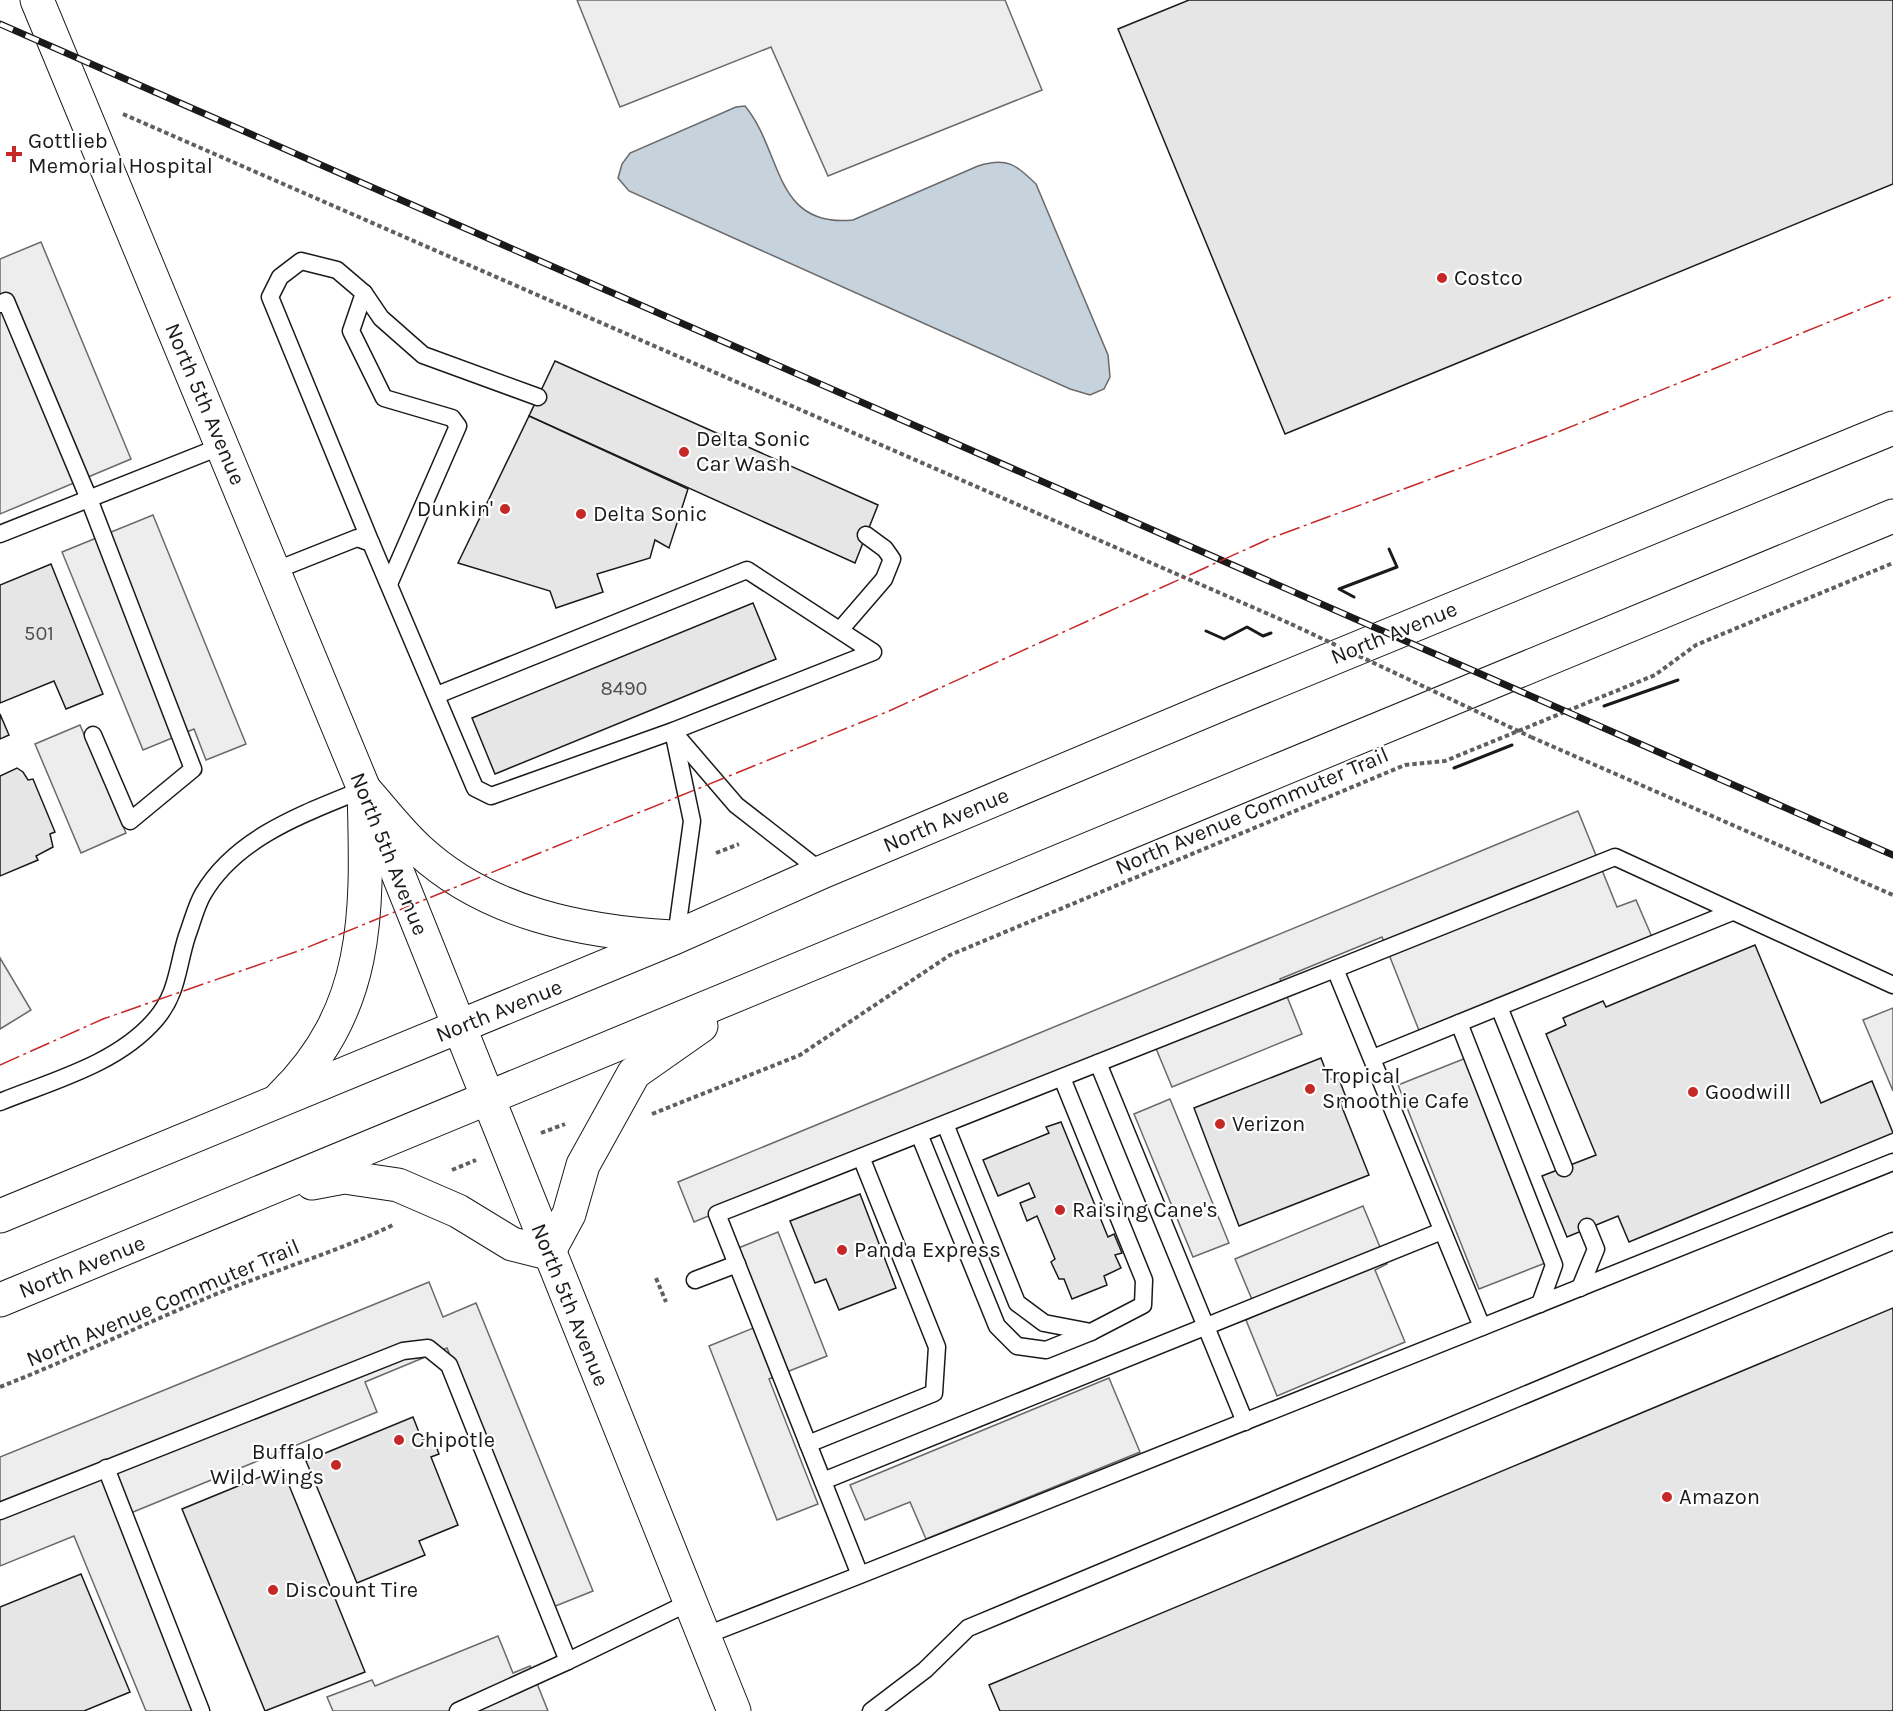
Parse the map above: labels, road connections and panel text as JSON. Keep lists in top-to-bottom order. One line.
{"streets":{"main road":["North 5th Avenue","North Avenue"],"path":["North Avenue Commuter Trail"]},"crossings":[["North 5th Avenue","North Avenue"]],"places":{"health":["Gottlieb Memorial Hospital"],"other":["Costco","Delta Sonic Car Wash","Dunkin'","Delta Sonic","Tropical Smoothie Cafe","Goodwill","Verizon","Raising Cane's","Panda Express","Chipotle","Buffalo Wild Wings","Amazon","Discount Tire"]},"house_numbers":["501","8490"]}
